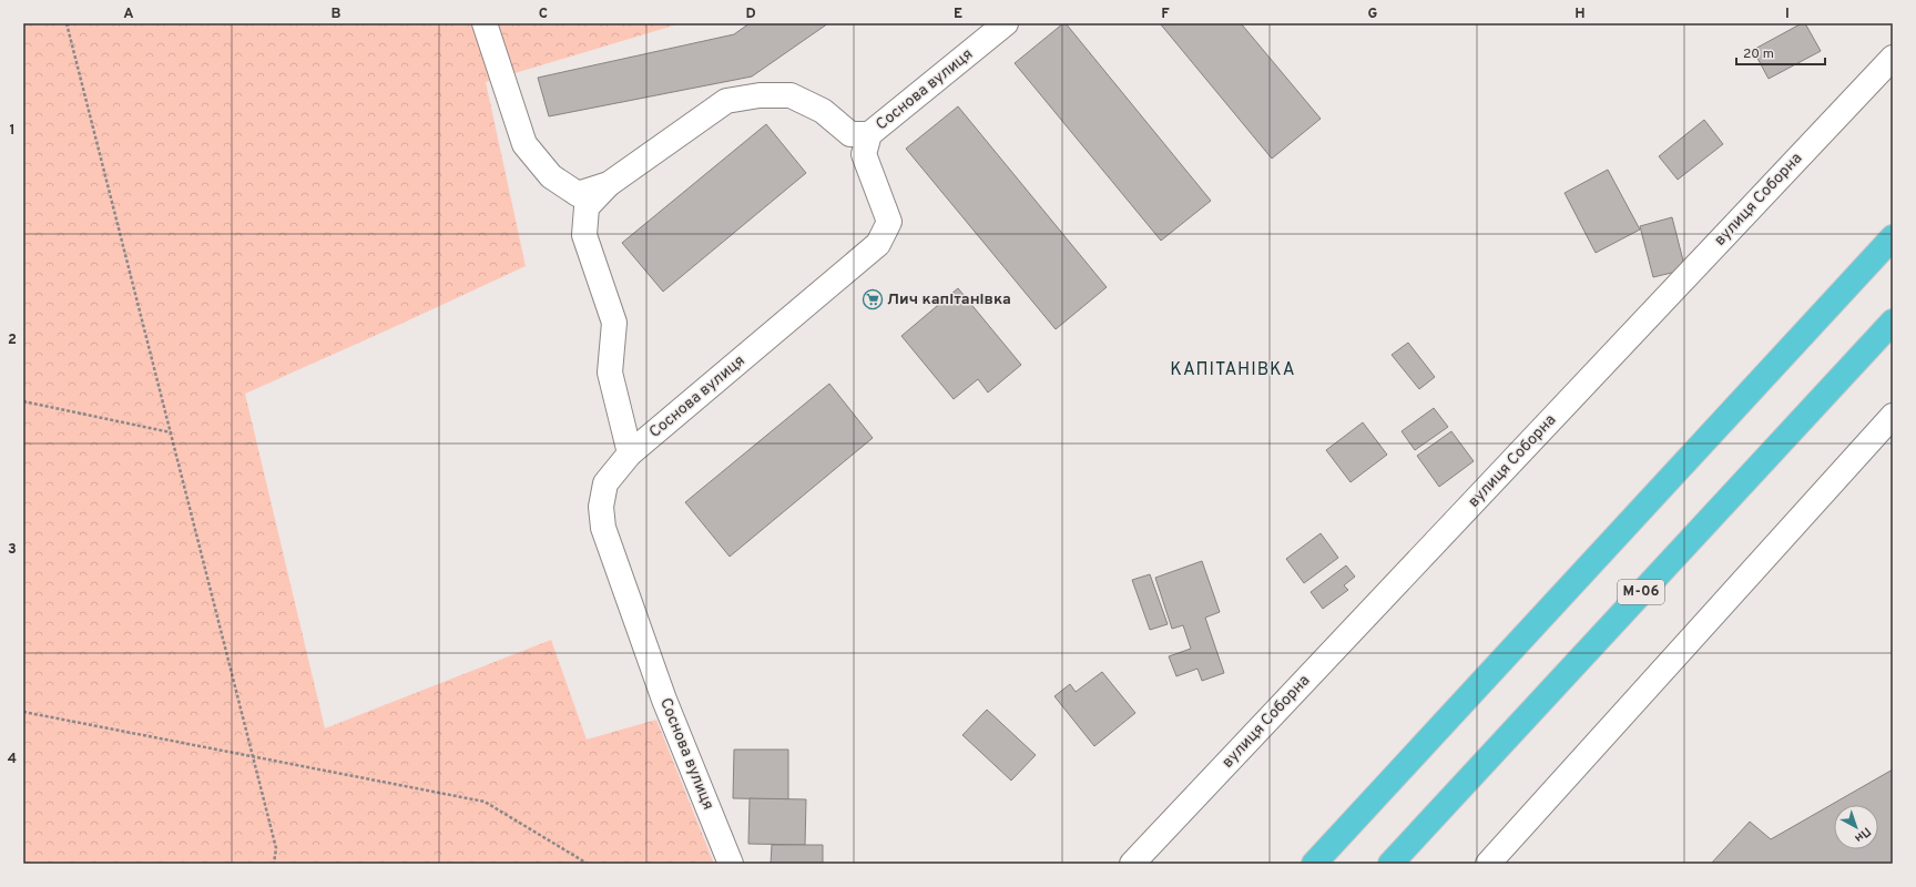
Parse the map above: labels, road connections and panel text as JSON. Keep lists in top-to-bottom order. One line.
{"streets":{"highway":["М-06"],"street":["Соснова вулиця","вулиця Соборна"]},"districts":["КАПІТАНІВКА"],"places":{"supermarket":["Лич капітанівка"]},"scale_bar":"20 m","north":"bottom right","grid":{"columns":["A","B","C","D","E","F","G","H","I"],"rows":["1","2","3","4"]}}
